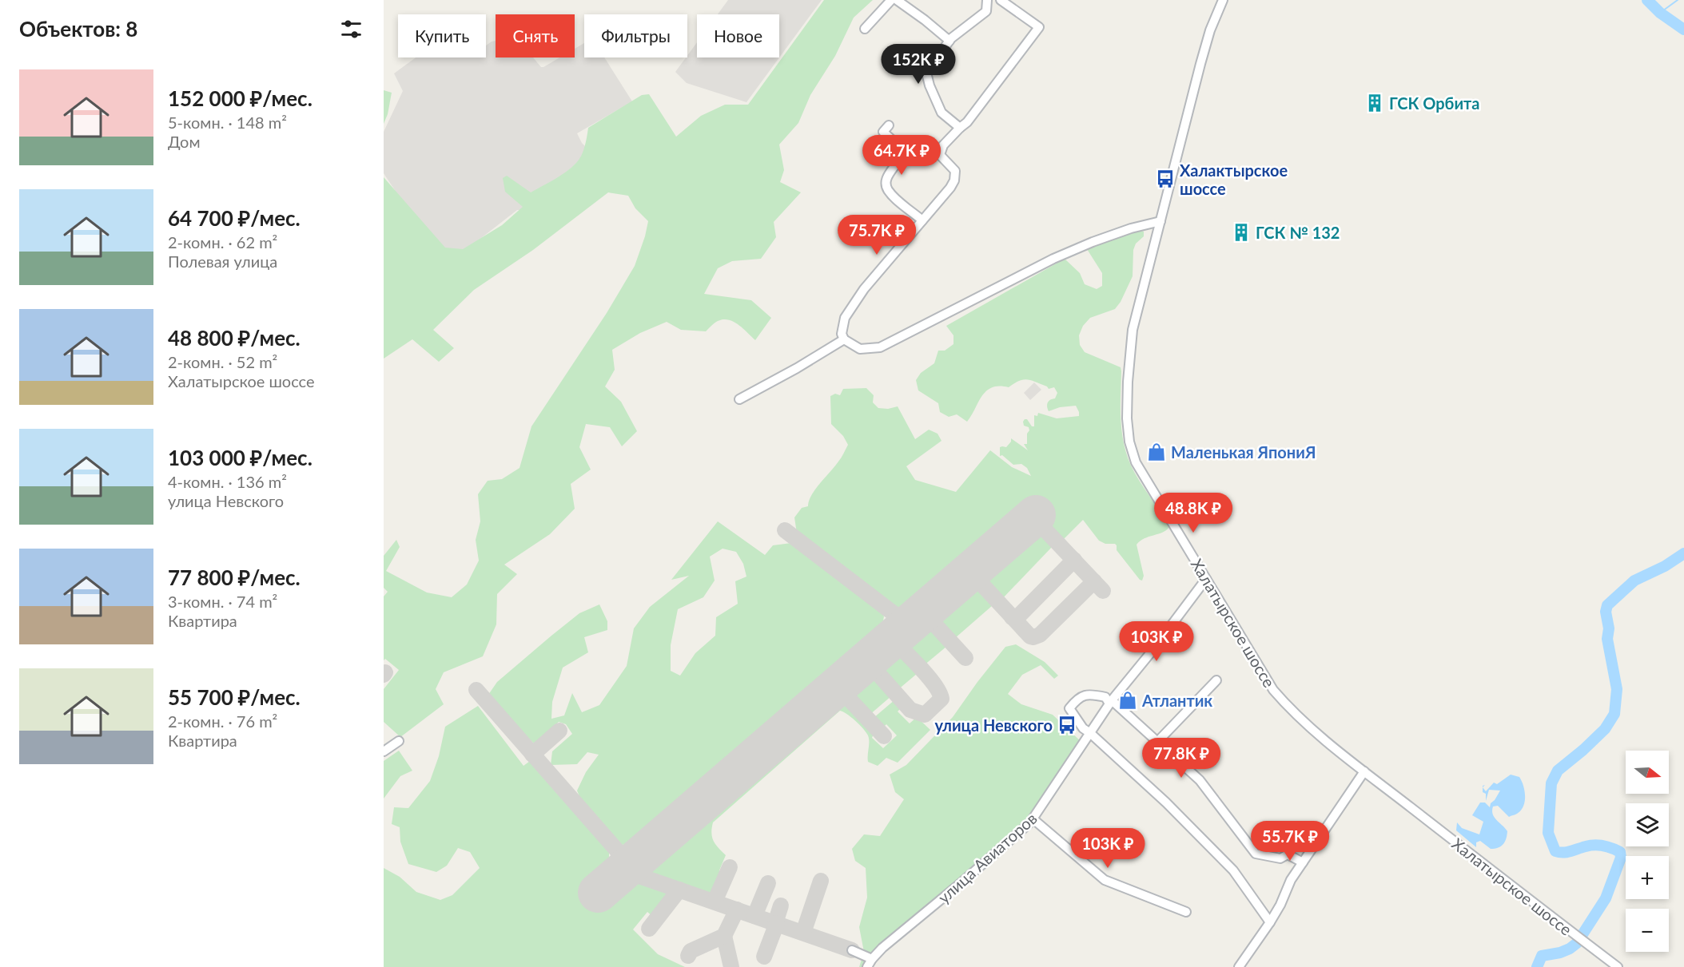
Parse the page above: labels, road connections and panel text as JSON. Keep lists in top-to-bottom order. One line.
{"streets":{"street":["Халатырское шоссе","улица Авиаторов"]},"places":{"building":["ГСК Орбита","ГСК № 132"],"bus stop":["Халактырское шоссе","улица Невского"],"shop":["Маленькая ЯпониЯ","Атлантик"]},"north":"right","page":{"heading":"Объектов: 8","chip":["Купить","Снять","Фильтры","Новое"],"price":["152K ₽","64.7K ₽","75.7K ₽","48.8K ₽","103K ₽","77.8K ₽","55.7K ₽","103K ₽"],"list":[{"name":"152 000 ₽/мес.","note":"5-комн. · 148 m² · Дом"},{"name":"64 700 ₽/мес.","note":"2-комн. · 62 m² · Полевая улица"},{"name":"48 800 ₽/мес.","note":"2-комн. · 52 m² · Халатырское шоссе"},{"name":"103 000 ₽/мес.","note":"4-комн. · 136 m² · улица Невского"},{"name":"77 800 ₽/мес.","note":"3-комн. · 74 m² · Квартира"},{"name":"55 700 ₽/мес.","note":"2-комн. · 76 m² · Квартира"}],"map_buttons":["+","−"]}}
